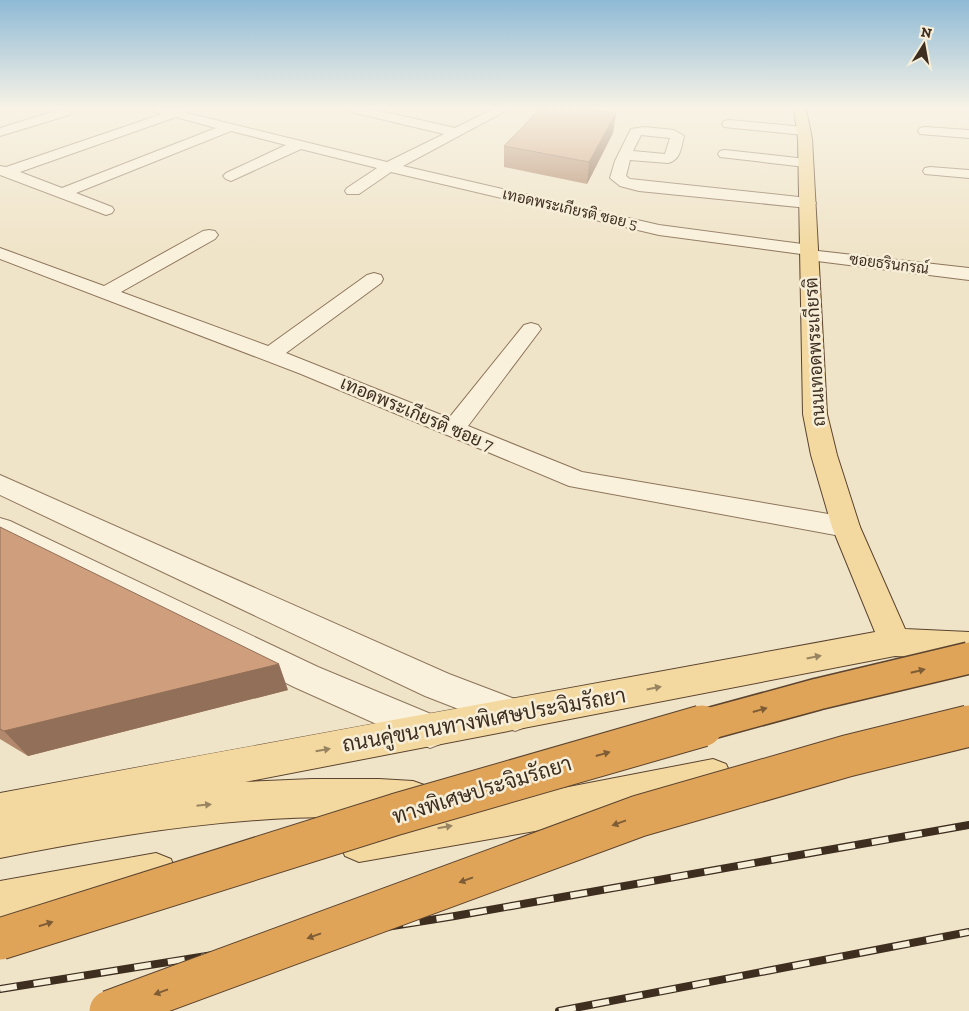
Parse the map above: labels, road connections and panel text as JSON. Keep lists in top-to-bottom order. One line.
{"streets":{"highway":["ทางพิเศษประจิมรัถยา"],"main road":["ถนนเทอดพระเกียรติ","ถนนคู่ขนานทางพิเศษประจิมรัถยา"],"street":["เทอดพระเกียรติ ซอย 5","ซอยธรินกรณ์","เทอดพระเกียรติ ซอย 7"]},"crossings":[["เทอดพระเกียรติ ซอย 5","ซอยธรินกรณ์"],["เทอดพระเกียรติ ซอย 5","ถนนเทอดพระเกียรติ"],["ซอยธรินกรณ์","ถนนเทอดพระเกียรติ"],["ถนนเทอดพระเกียรติ","เทอดพระเกียรติ ซอย 7"],["ถนนเทอดพระเกียรติ","ถนนคู่ขนานทางพิเศษประจิมรัถยา"]],"north":"top"}
